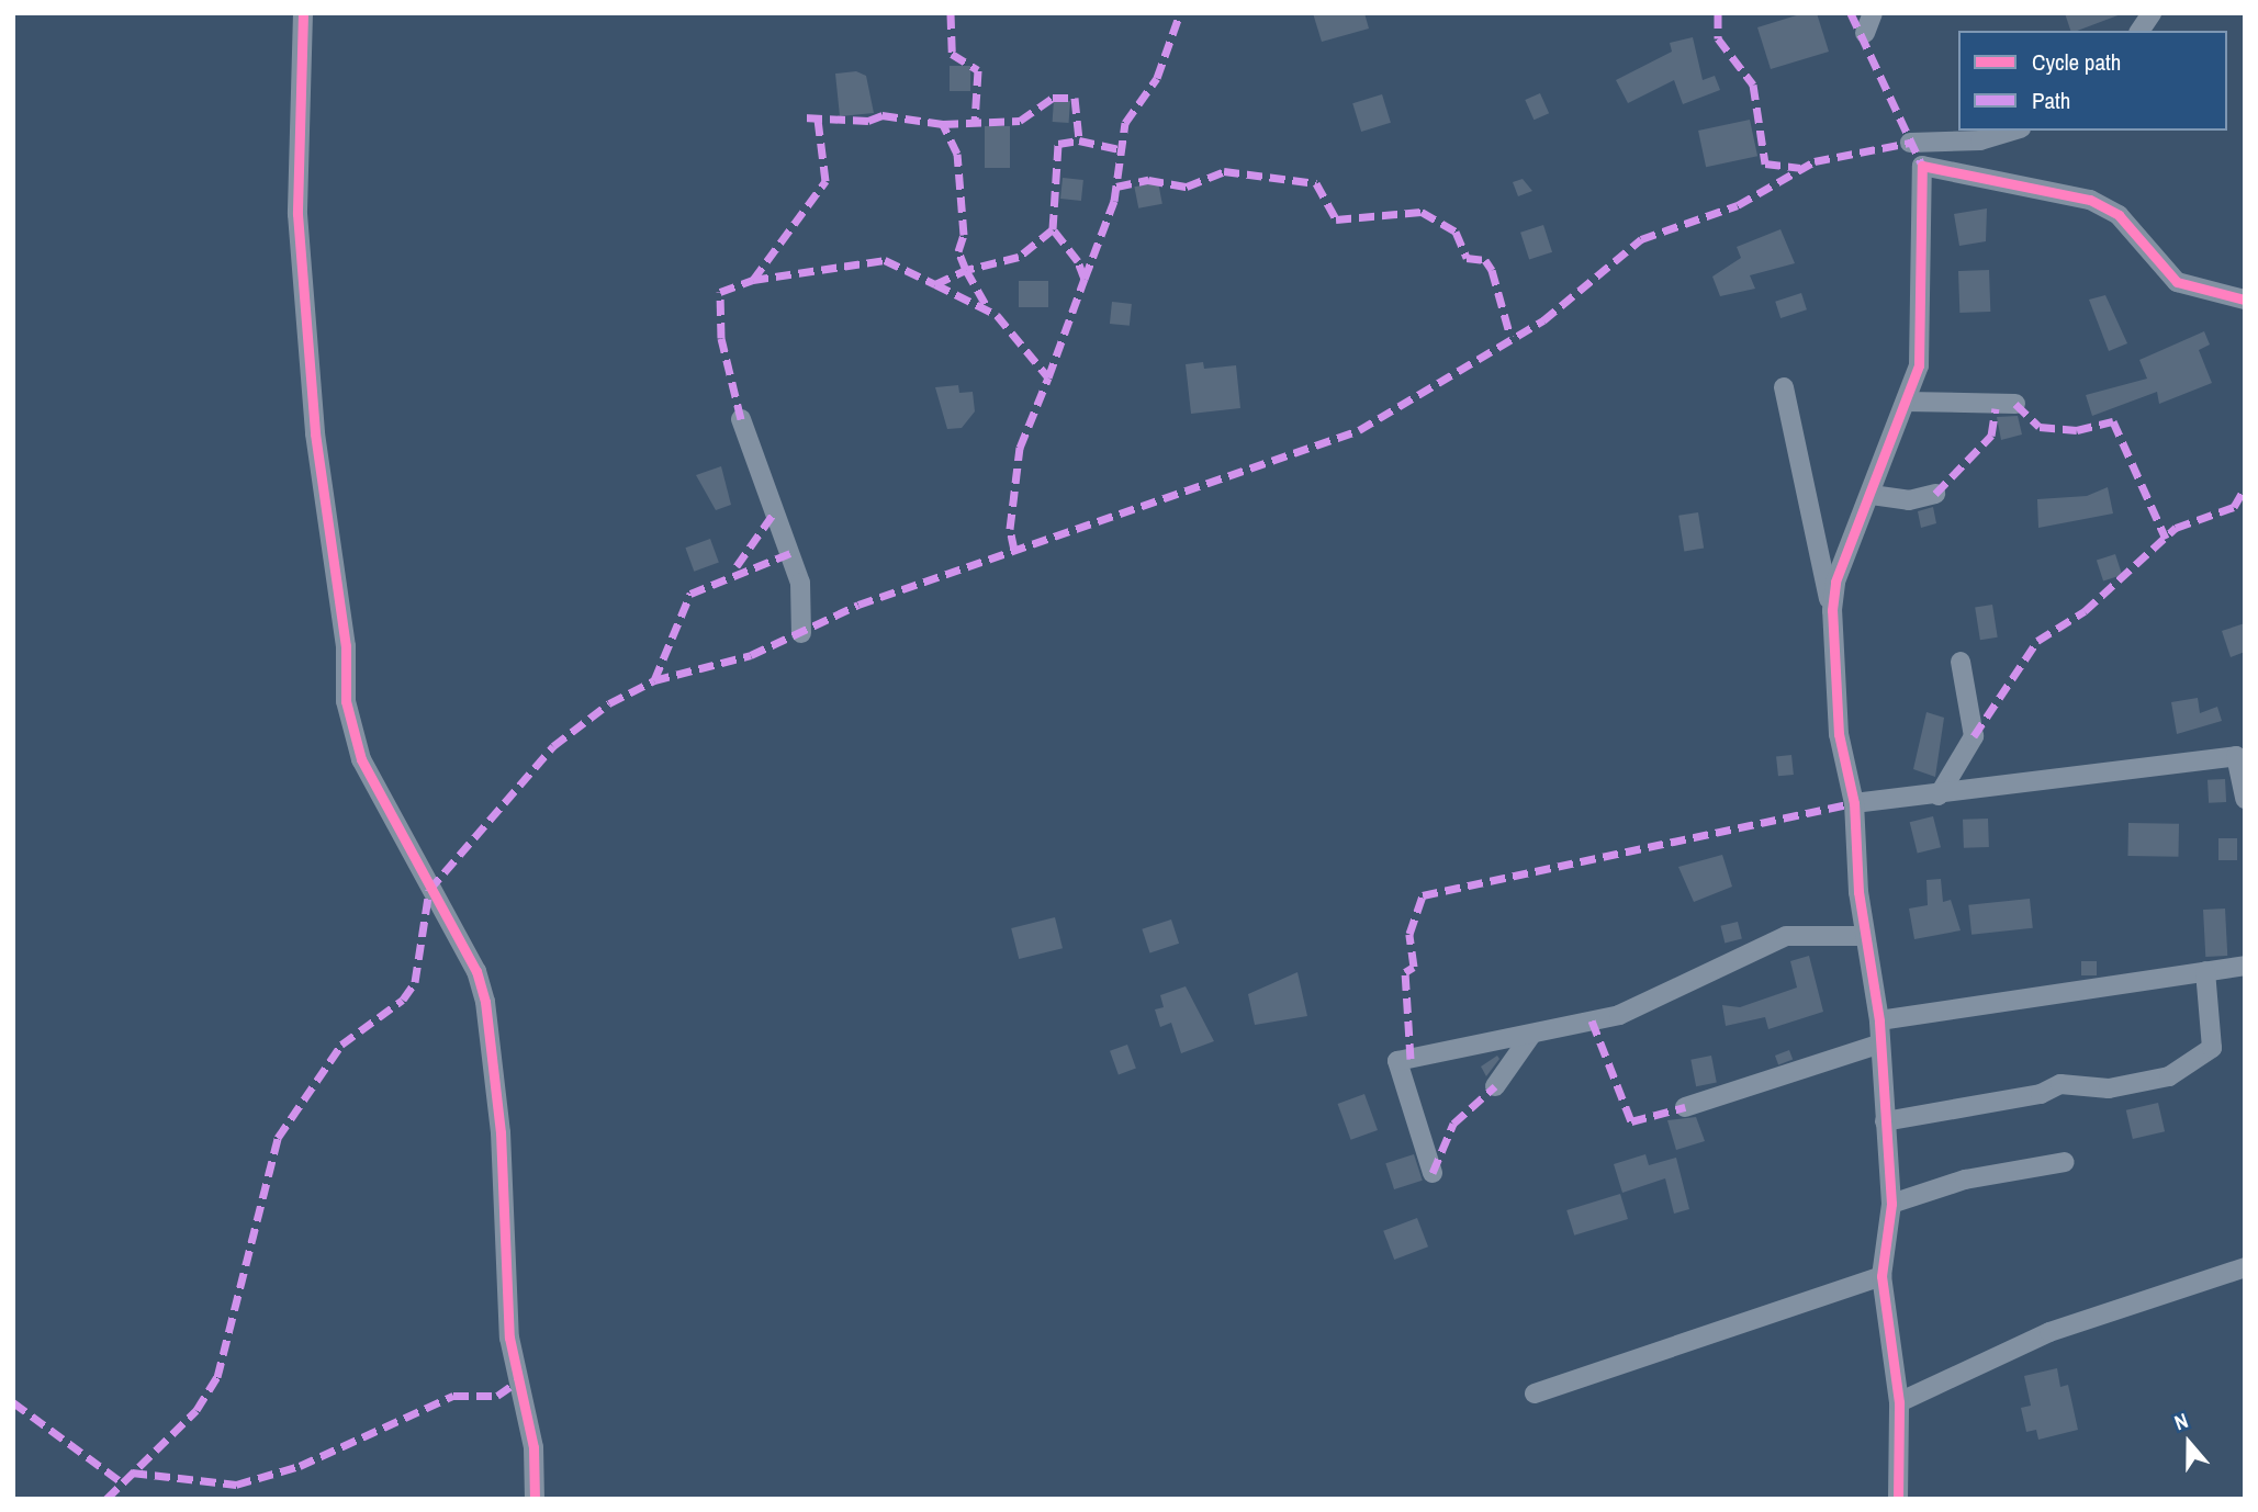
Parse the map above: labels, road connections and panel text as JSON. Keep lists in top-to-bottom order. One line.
{"legend":["Cycle path","Path"],"north":"top"}
